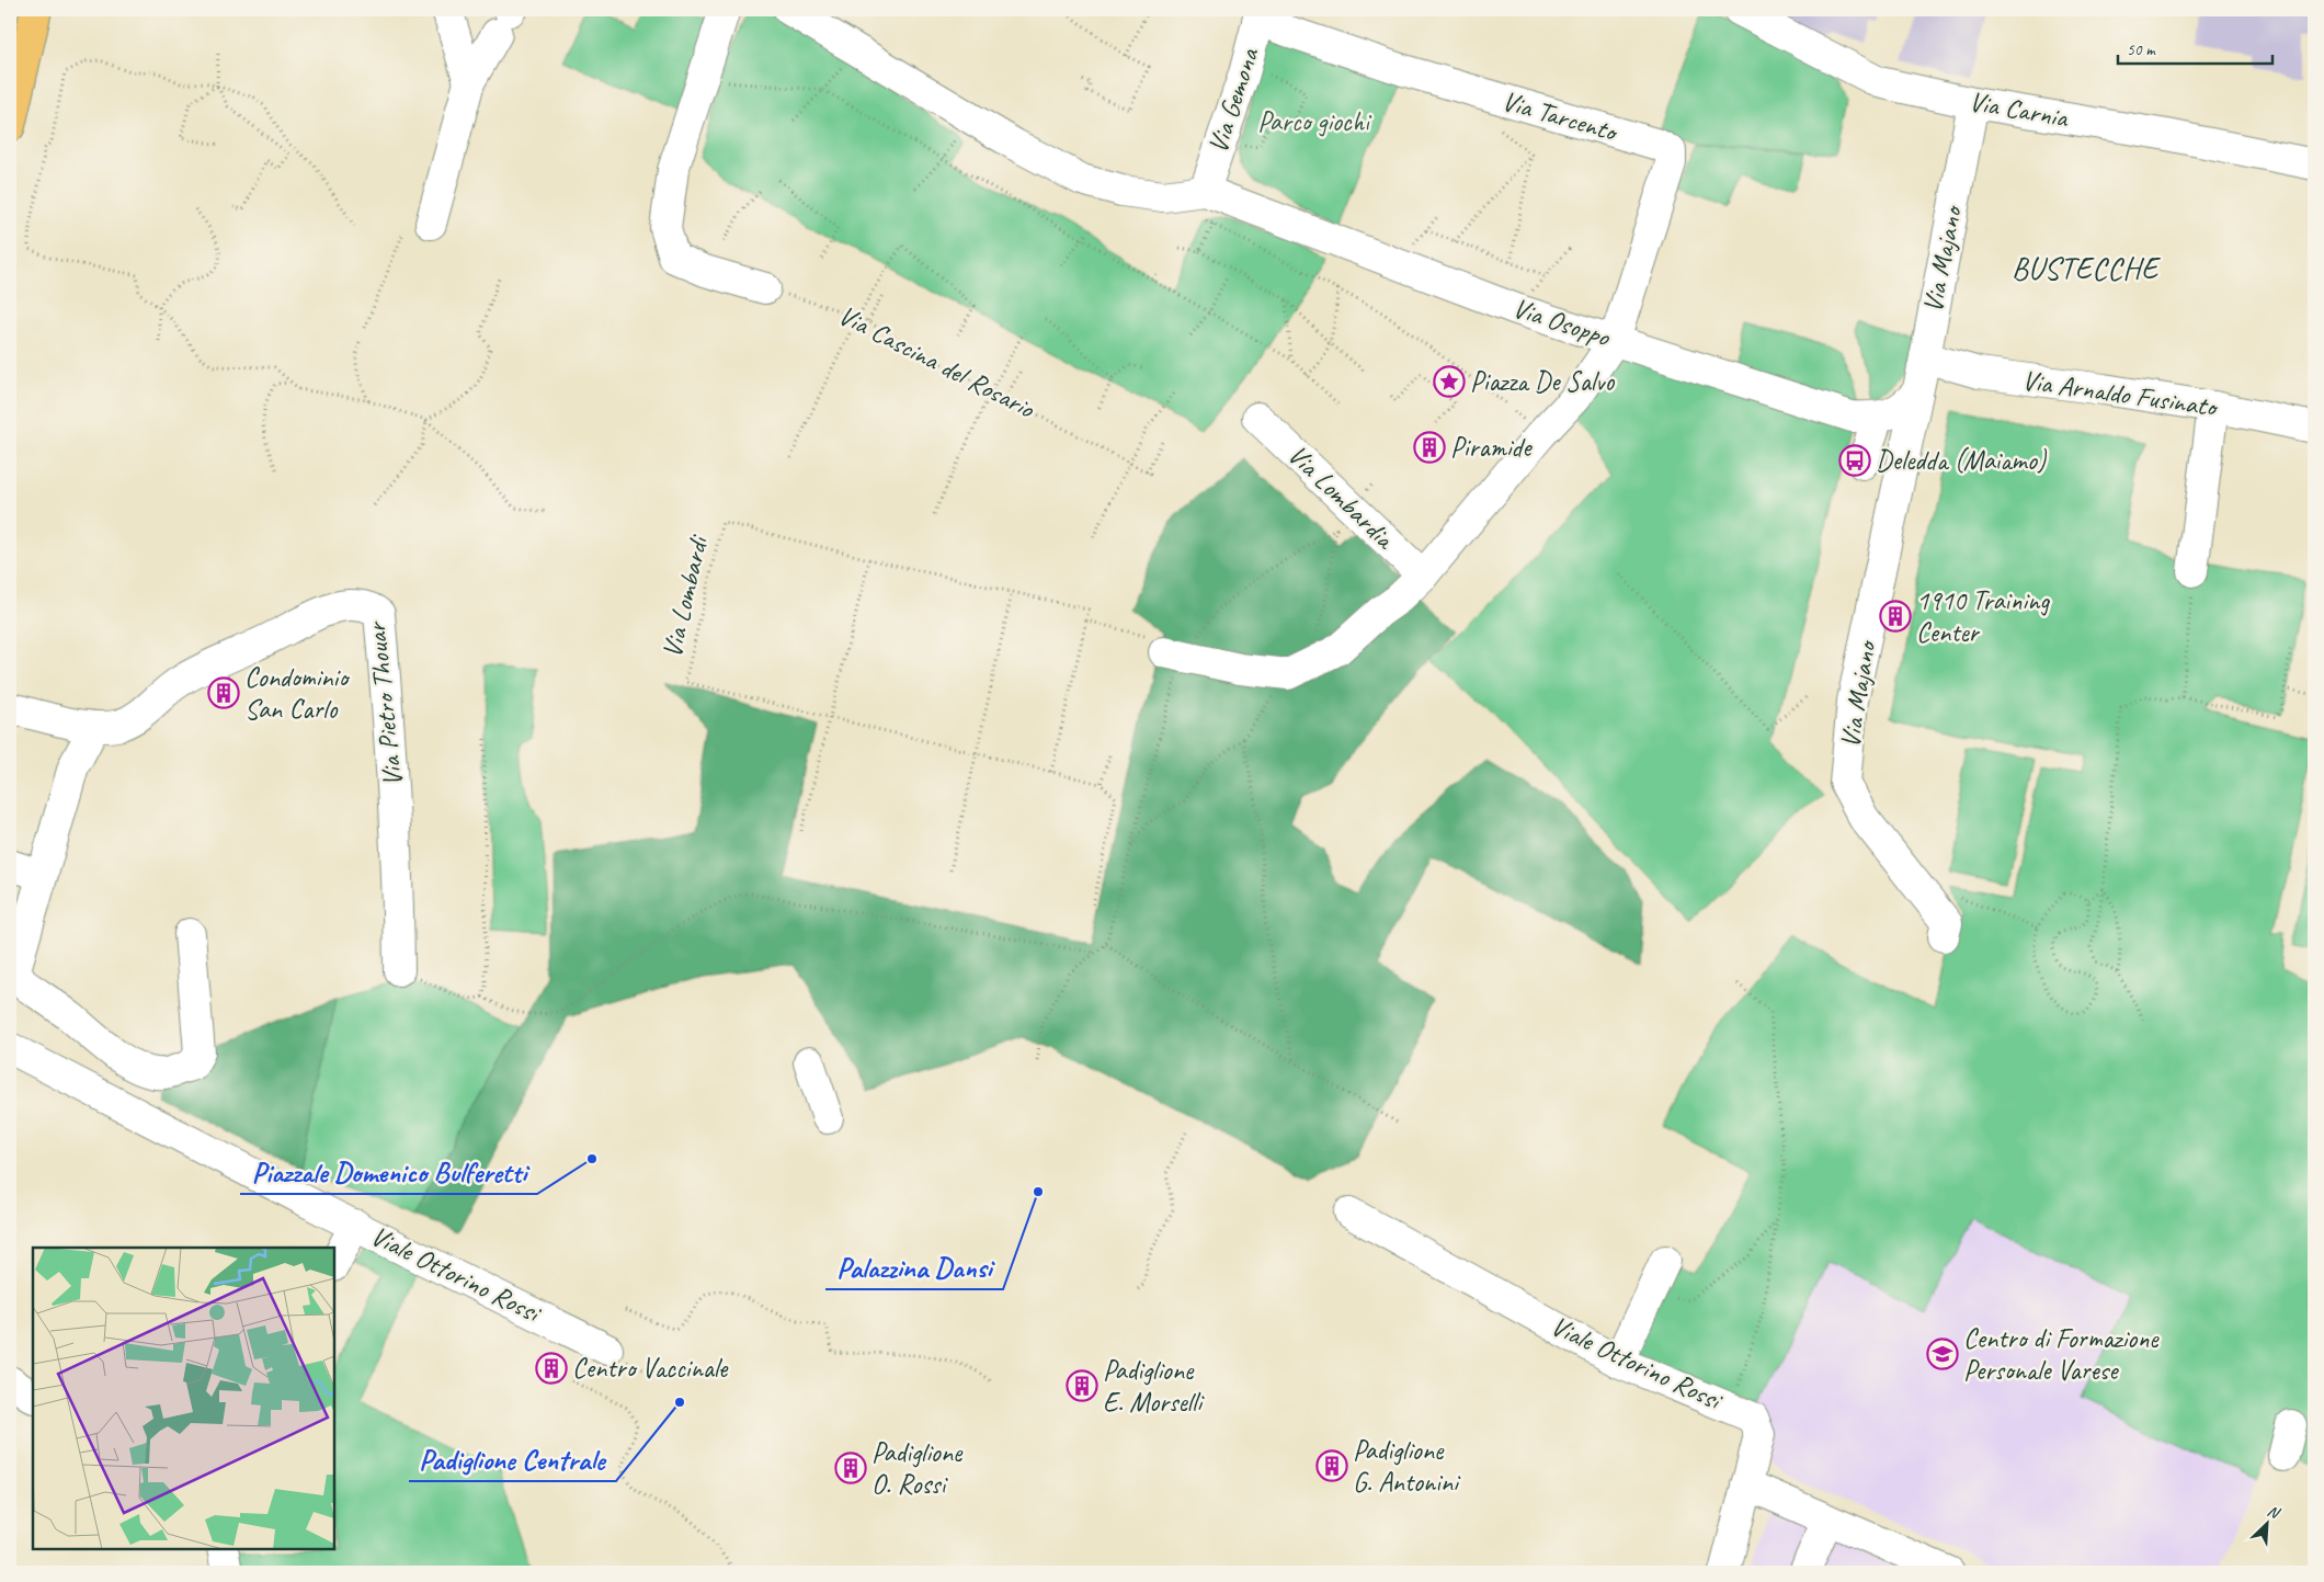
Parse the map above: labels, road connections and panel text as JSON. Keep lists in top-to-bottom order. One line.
{"streets":{"street":["Via Gemona","Via Carnia","Via Tarcento","Via Majano","Via Osoppo","Via Arnaldo Fusinato","Via Lombardia","Via Pietro Thouar","Viale Ottorino Rossi"],"path":["Via Cascina del Rosario","Via Lombardi"]},"crossings":[["Via Gemona","Via Tarcento"],["Via Gemona","Via Osoppo"],["Via Carnia","Via Majano"],["Via Tarcento","Via Osoppo"],["Via Majano","Via Osoppo"],["Via Majano","Via Arnaldo Fusinato"]],"districts":["BUSTECCHE"],"parks":["Parco giochi"],"places":{"place":["Piazza De Salvo"],"building":["Piramide","1910 Training Center","Condominio San Carlo","Centro Vaccinale","Padiglione E. Morselli","Padiglione G. Antonini","Padiglione O. Rossi"],"bus stop":["Deledda (Maiamo)"],"other":["Piazzale Domenico Bulferetti","Palazzina Dansi","Padiglione Centrale"],"school or university":["Centro di Formazione Personale Varese"]},"scale_bar":"50 m","north":"top right"}
